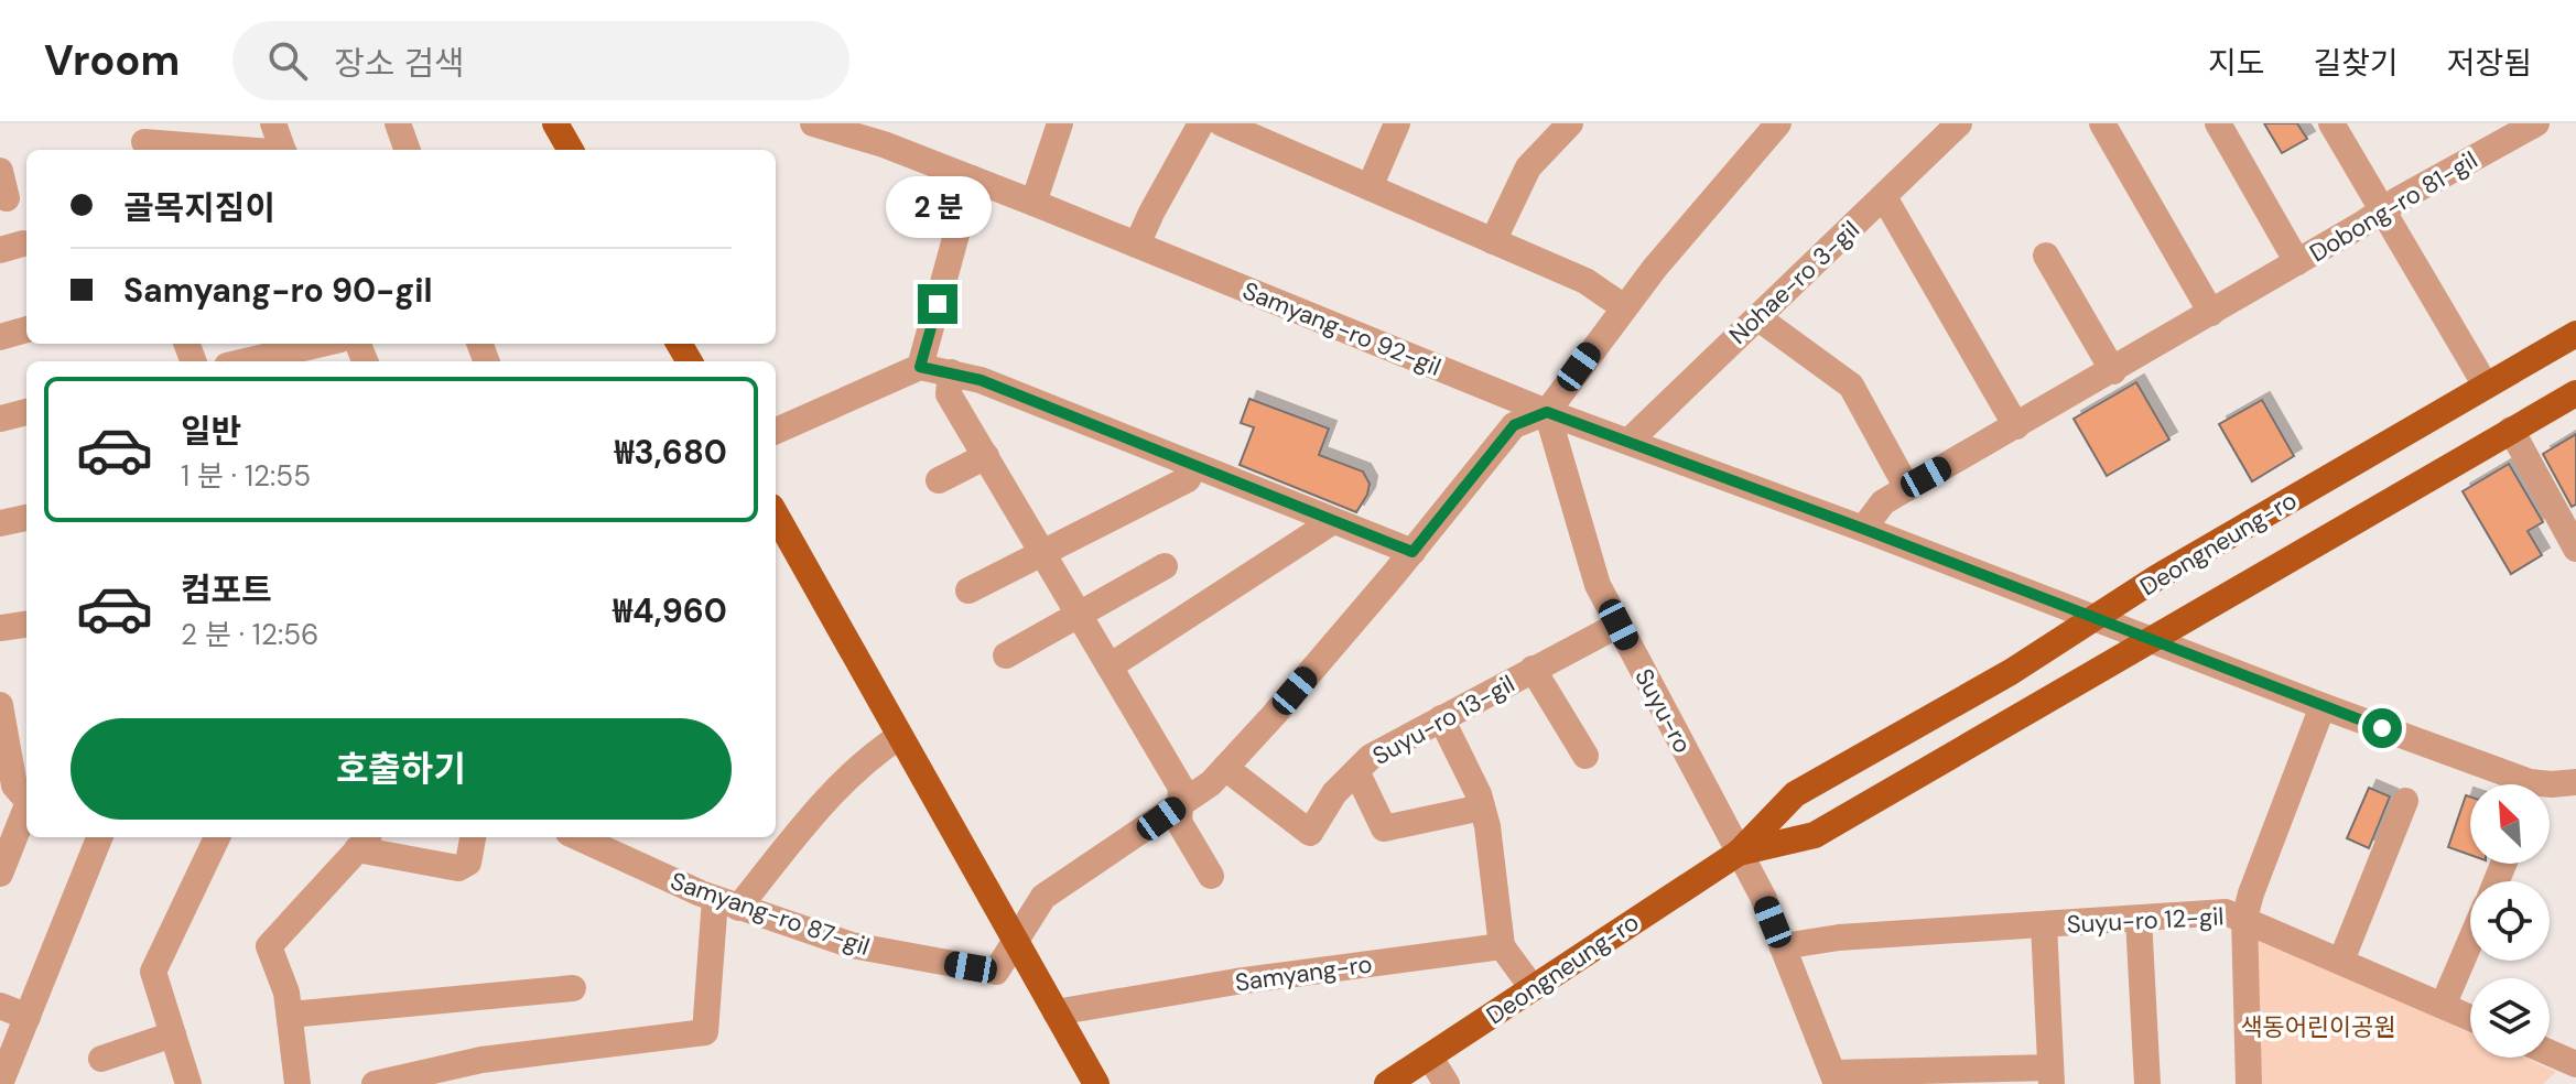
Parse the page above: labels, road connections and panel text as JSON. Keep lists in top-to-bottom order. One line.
{"streets":{"main road":["Deongneung-ro"],"street":["Dobong-ro 81-gil","Nohae-ro 3-gil","Samyang-ro 92-gil","Suyu-ro","Suyu-ro 13-gil","Samyang-ro 87-gil","Suyu-ro 12-gil","Samyang-ro"]},"crossings":[["Dobong-ro 81-gil","Samyang-ro 92-gil"],["Nohae-ro 3-gil","Samyang-ro 92-gil"],["Samyang-ro 92-gil","Deongneung-ro"],["Samyang-ro 92-gil","Suyu-ro"],["Deongneung-ro","Suyu-ro"],["Suyu-ro","Suyu-ro 13-gil"],["Suyu-ro","Suyu-ro 12-gil"]],"parks":["색동어린이공원"],"north":"top left","page":{"header":"Vroom","search":"장소 검색","nav":["지도","길찾기","저장됨"],"banner":["골목지짐이","Samyang-ro 90-gil"],"bubble":"2 분","list":[{"name":"일반","note":"1 분 · 12:55","value":"₩3,680"},{"name":"컴포트","note":"2 분 · 12:56","value":"₩4,960"}],"buttons":"호출하기"}}
